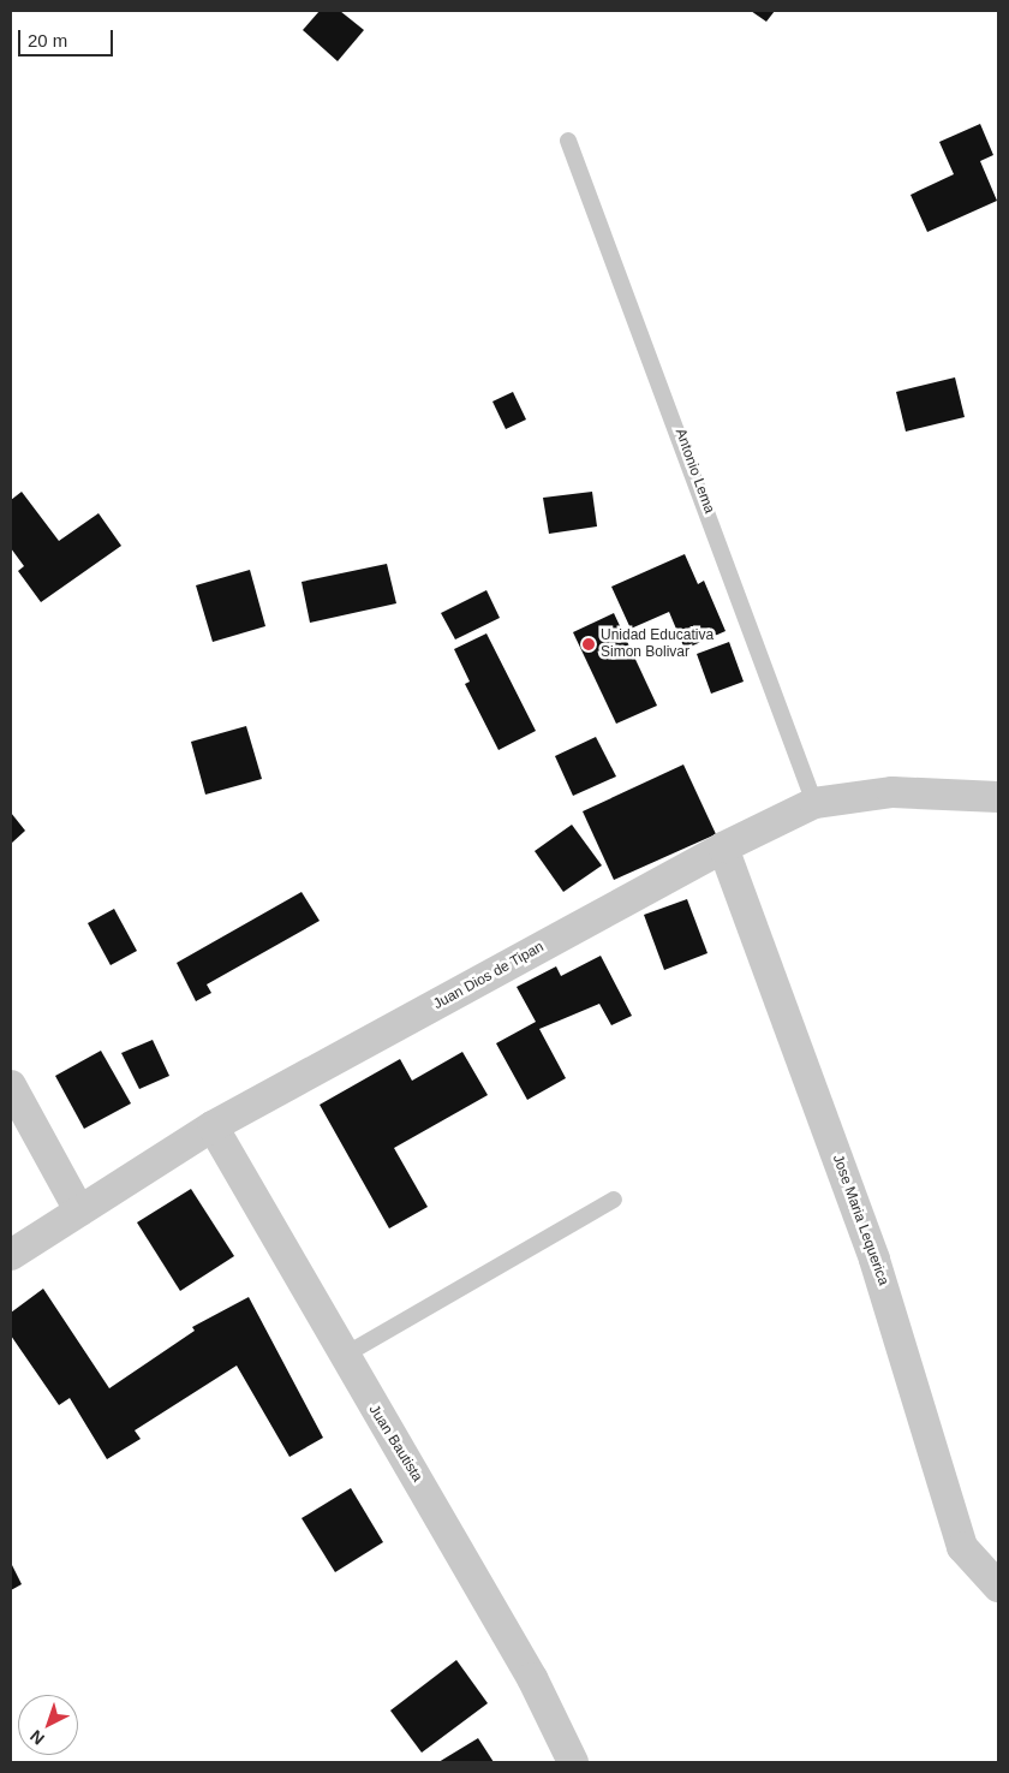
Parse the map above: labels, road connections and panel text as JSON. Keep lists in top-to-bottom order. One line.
{"streets":{"street":["Juan Dios de Tipan","Jose Maria Lequerica","Juan Bautista"],"lane":["Antonio Lema"]},"crossings":[["Antonio Lema","Juan Dios de Tipan"],["Juan Dios de Tipan","Jose Maria Lequerica"],["Juan Dios de Tipan","Juan Bautista"]],"places":["Unidad Educativa Simon Bolivar"],"scale_bar":"20 m","north":"bottom left"}
